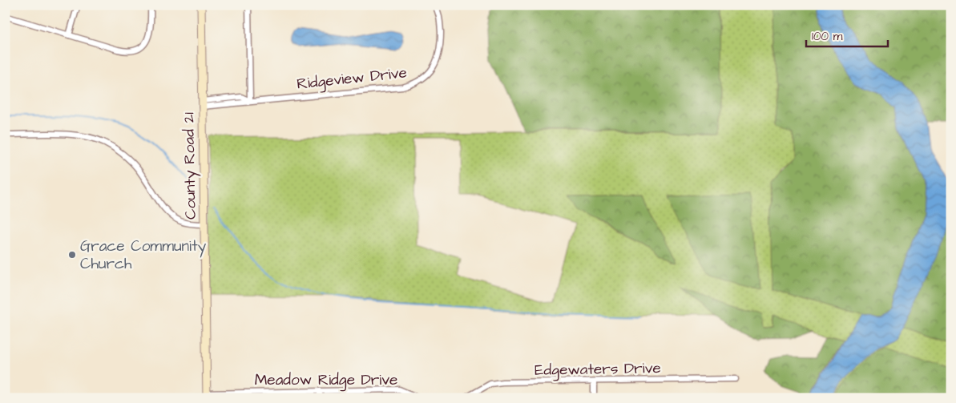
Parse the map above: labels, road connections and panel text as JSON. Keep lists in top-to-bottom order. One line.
{"streets":{"street":["Ridgeview Drive","County Road 21","Edgewaters Drive","Meadow Ridge Drive"]},"crossings":[["Ridgeview Drive","County Road 21"],["County Road 21","Meadow Ridge Drive"]],"places":["Grace Community Church"],"scale_bar":"100 m"}
